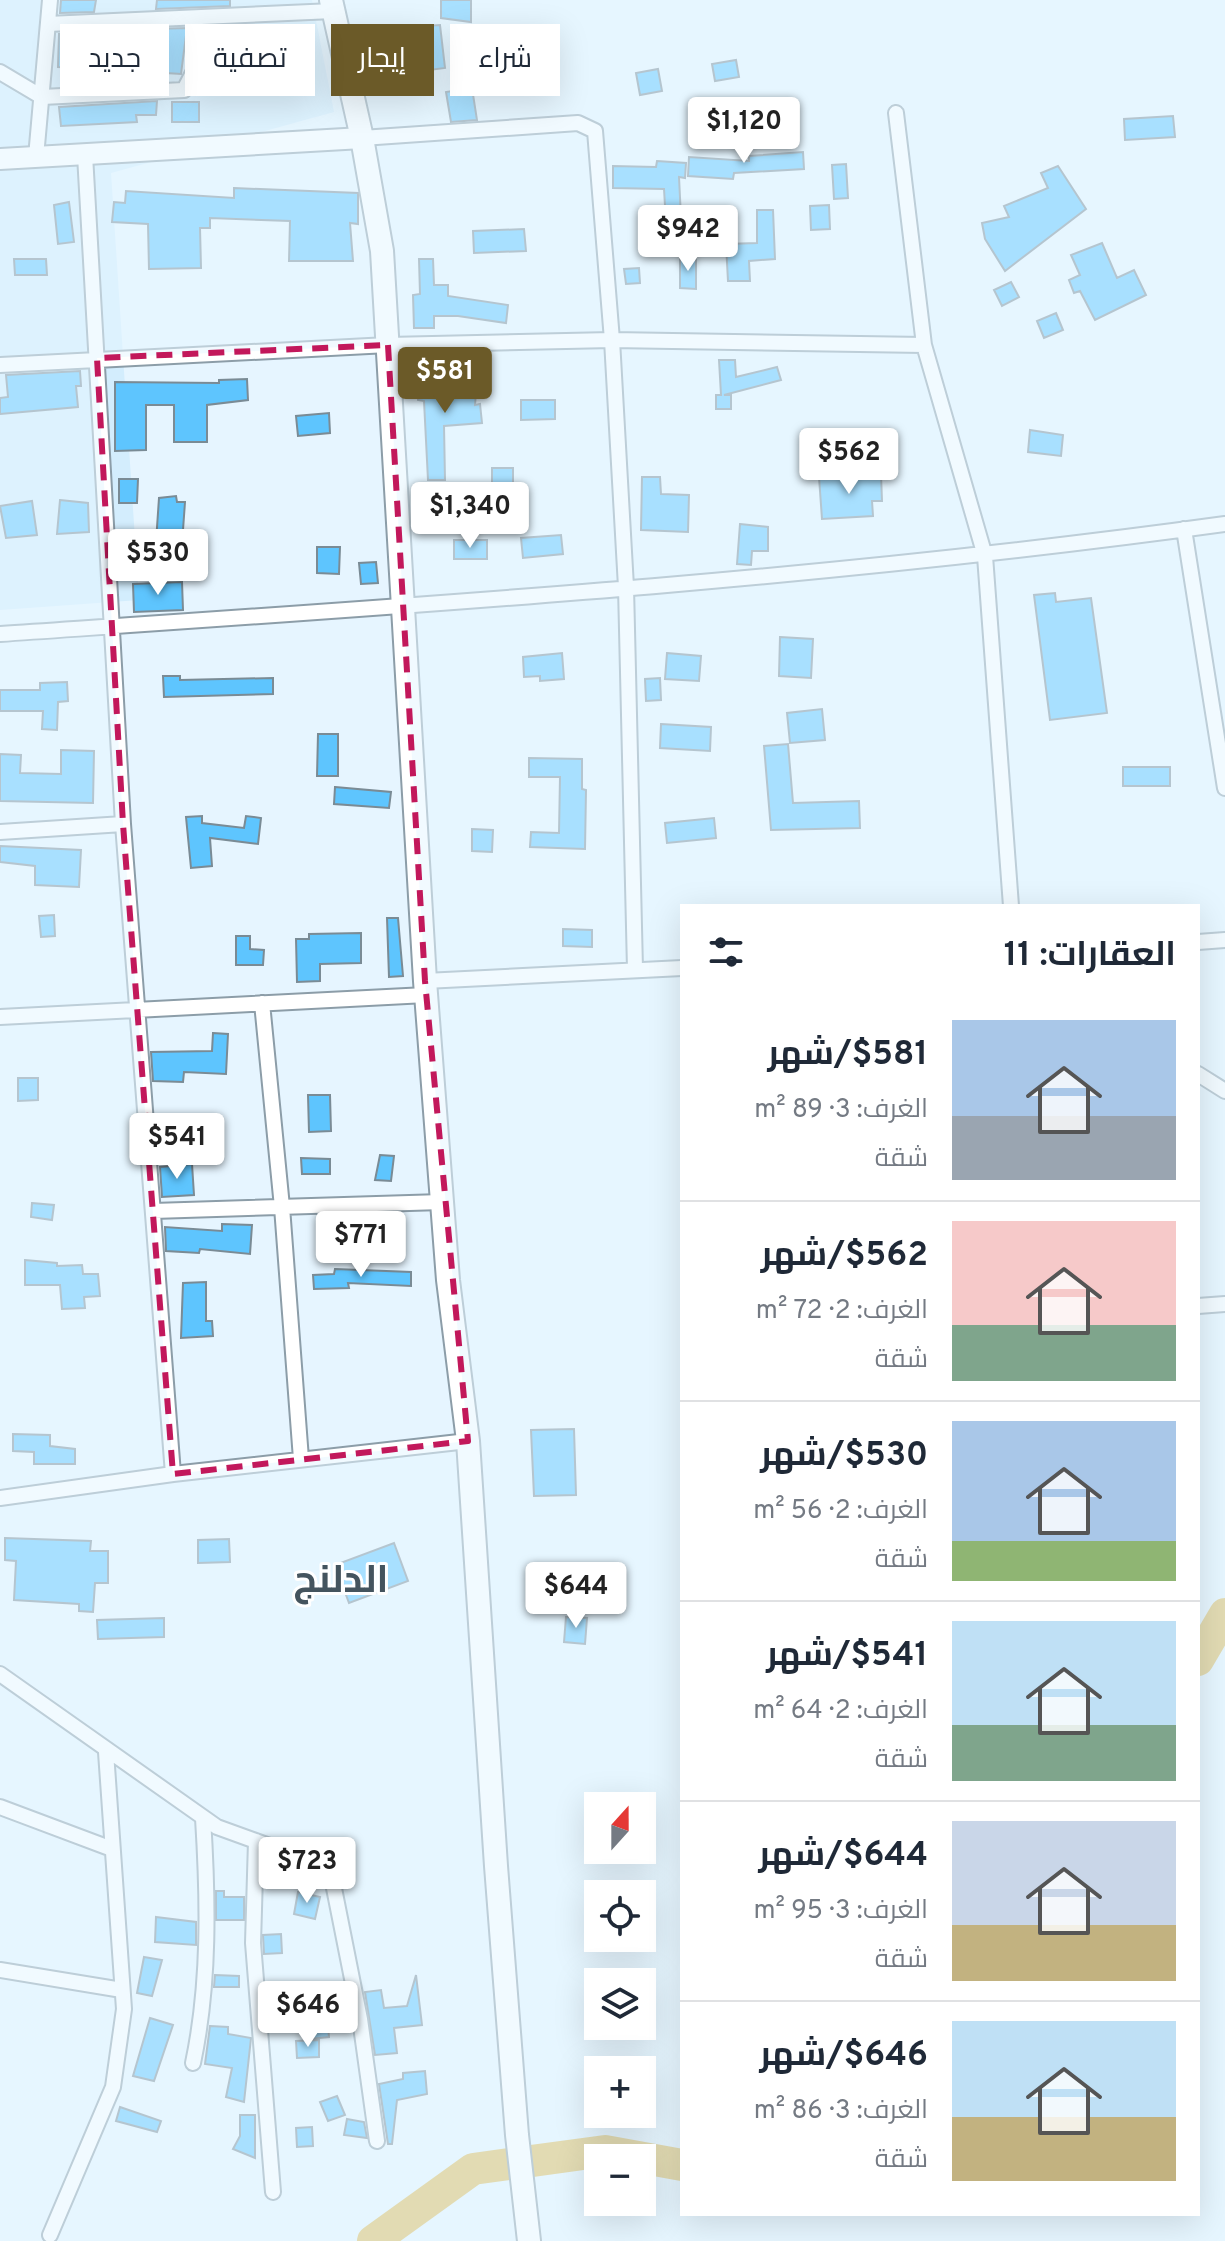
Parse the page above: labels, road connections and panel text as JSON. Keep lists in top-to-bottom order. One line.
{"districts":["الدلنج"],"north":"top","page":{"chip":["شراء","إيجار","تصفية","جديد"],"price":["$1,120","$942","$581","$562","$1,340","$530","$541","$771","$644","$723","$646"],"heading":"العقارات: 11","list":[{"name":"$581/شهر","note":"الغرف: 3 · 89 m² · شقة"},{"name":"$562/شهر","note":"الغرف: 2 · 72 m² · شقة"},{"name":"$530/شهر","note":"الغرف: 2 · 56 m² · شقة"},{"name":"$541/شهر","note":"الغرف: 2 · 64 m² · شقة"},{"name":"$644/شهر","note":"الغرف: 3 · 95 m² · شقة"},{"name":"$646/شهر","note":"الغرف: 3 · 86 m² · شقة"}],"map_buttons":["+","−"]}}
